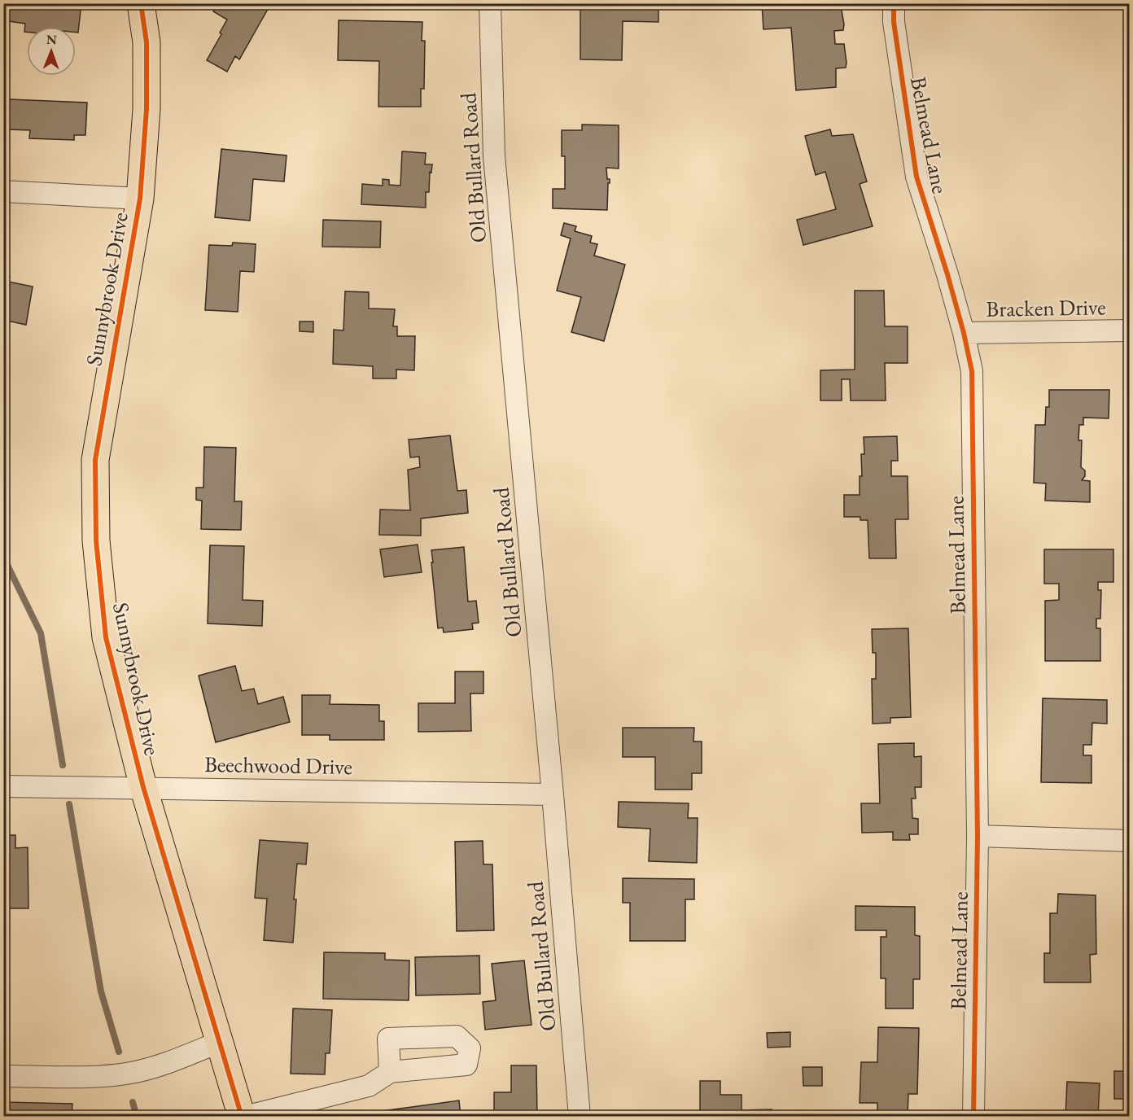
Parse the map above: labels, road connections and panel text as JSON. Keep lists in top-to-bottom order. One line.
{"streets":{"main road":["Sunnybrook Drive"],"street":["Belmead Lane","Old Bullard Road","Bracken Drive","Beechwood Drive"]},"crossings":[["Belmead Lane","Bracken Drive"],["Old Bullard Road","Beechwood Drive"],["Sunnybrook Drive","Beechwood Drive"]],"north":"top"}
